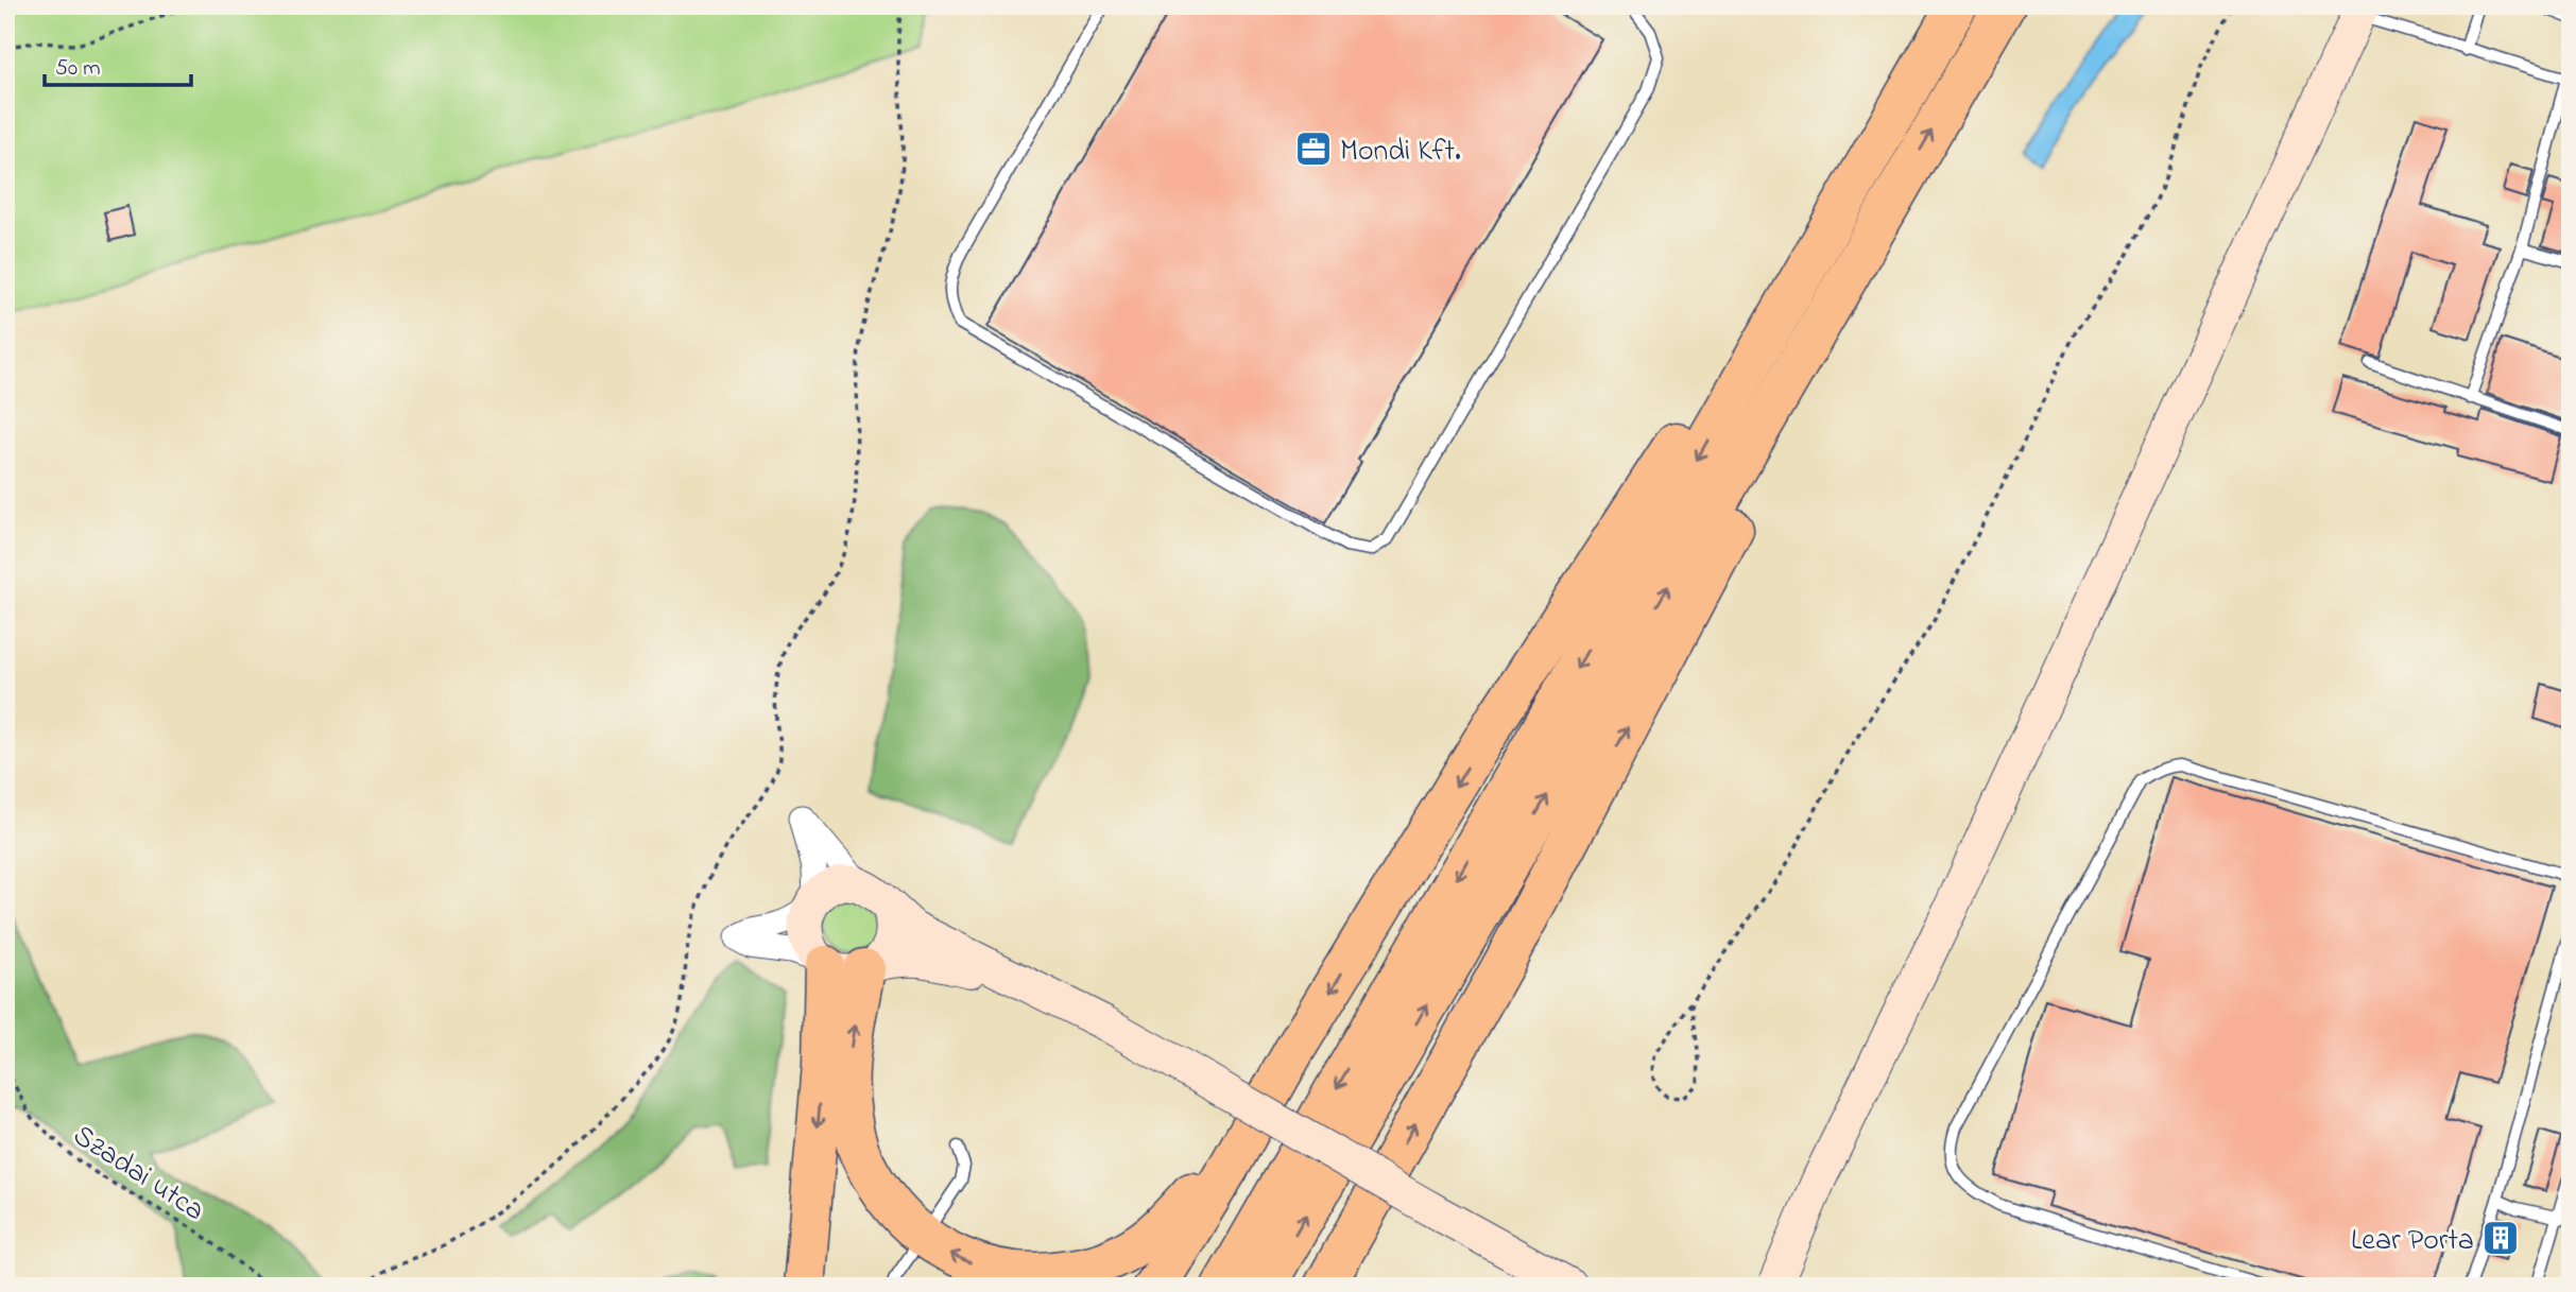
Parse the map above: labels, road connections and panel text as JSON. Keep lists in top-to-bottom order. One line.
{"streets":{"path":["Szadai utca"]},"places":{"office":["Mondi Kft."],"building":["Lear Porta"]},"scale_bar":"50 m"}
